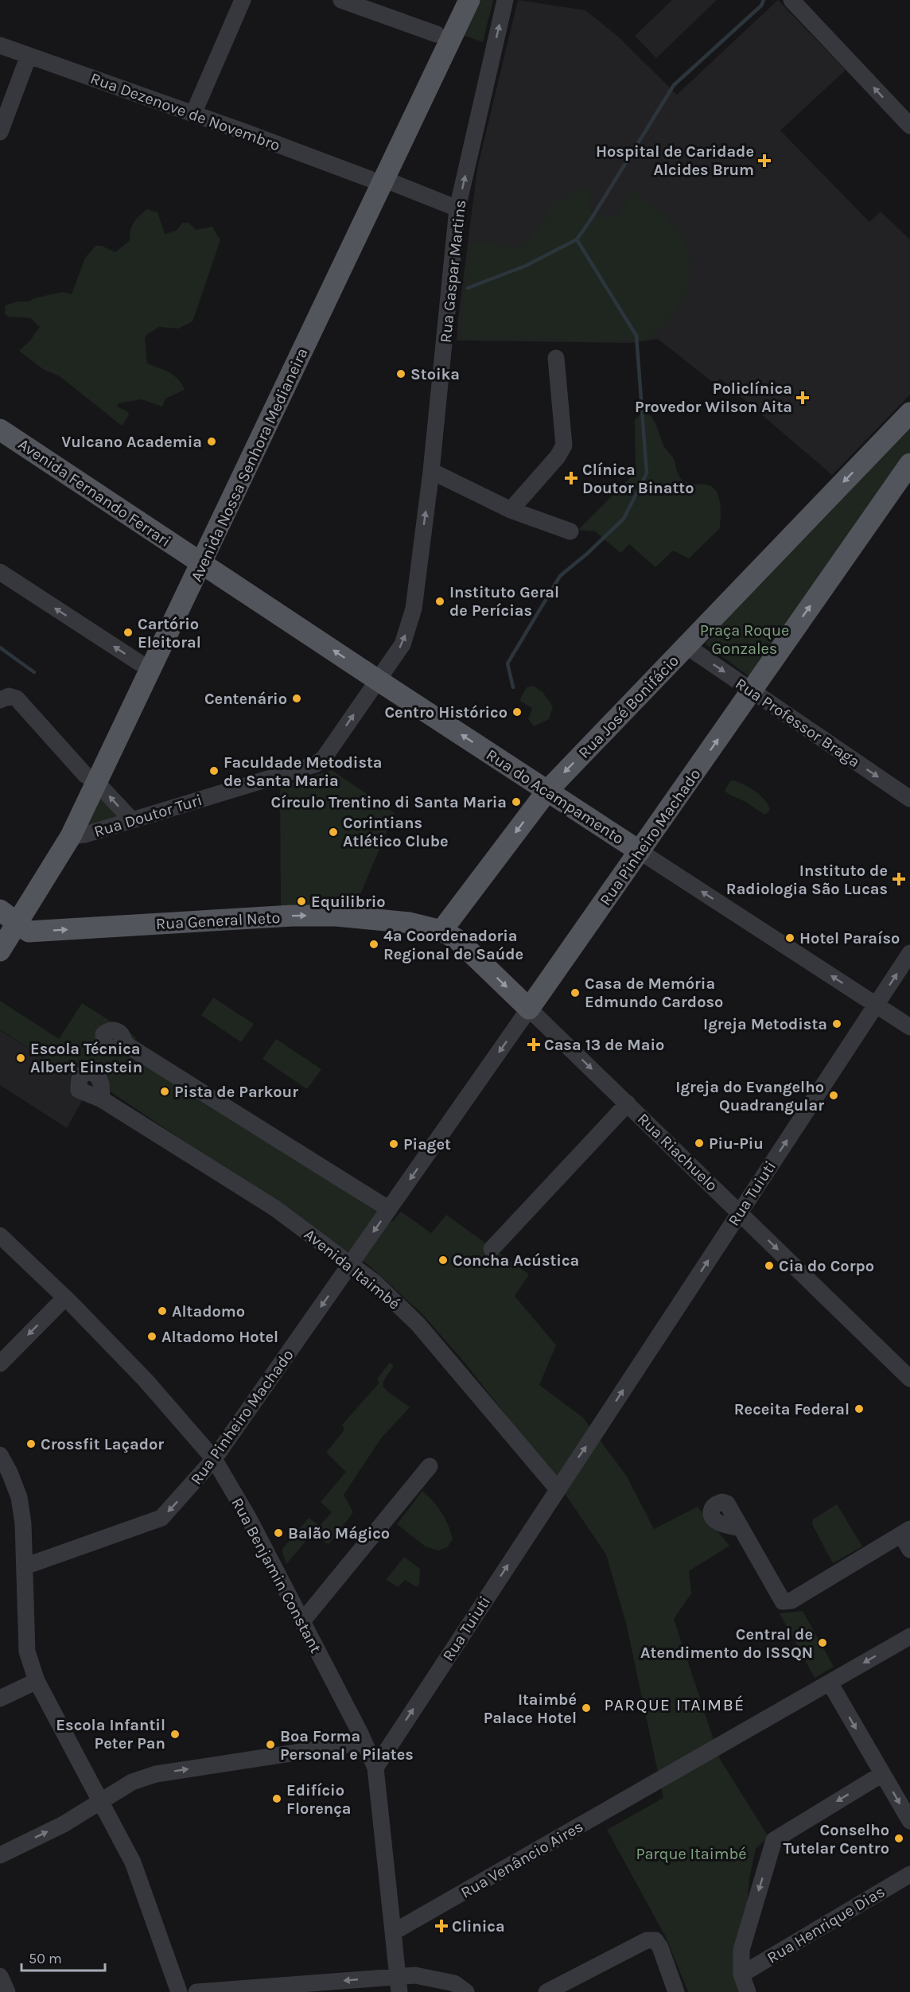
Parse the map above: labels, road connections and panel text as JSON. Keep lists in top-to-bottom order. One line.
{"streets":{"main road":["Avenida Nossa Senhora Medianeira","Avenida Fernando Ferrari","Rua José Bonifácio","Rua do Acampamento","Rua Pinheiro Machado","Rua General Neto","Rua Riachuelo"],"street":["Rua Dezenove de Novembro","Rua Gaspar Martins","Rua Professor Braga","Rua Doutor Turi","Rua Tuiuti","Avenida Itaimbé","Rua Benjamin Constant","Rua Venâncio Aires","Rua Henrique Dias"]},"crossings":[["Rua Dezenove de Novembro","Rua Gaspar Martins"],["Rua Dezenove de Novembro","Avenida Nossa Senhora Medianeira"],["Rua Gaspar Martins","Rua do Acampamento"],["Rua Gaspar Martins","Rua Doutor Turi"],["Avenida Nossa Senhora Medianeira","Avenida Fernando Ferrari"],["Avenida Nossa Senhora Medianeira","Rua do Acampamento"],["Avenida Nossa Senhora Medianeira","Rua Doutor Turi"],["Avenida Nossa Senhora Medianeira","Rua General Neto"],["Avenida Fernando Ferrari","Rua do Acampamento"],["Rua José Bonifácio","Rua Professor Braga"],["Rua José Bonifácio","Rua do Acampamento"],["Rua José Bonifácio","Rua General Neto"],["Rua José Bonifácio","Rua Riachuelo"],["Rua Professor Braga","Rua Pinheiro Machado"],["Rua do Acampamento","Rua Doutor Turi"],["Rua do Acampamento","Rua Pinheiro Machado"],["Rua do Acampamento","Rua Tuiuti"],["Rua Pinheiro Machado","Rua Riachuelo"],["Rua Pinheiro Machado","Avenida Itaimbé"],["Rua Pinheiro Machado","Rua Benjamin Constant"],["Rua General Neto","Rua Riachuelo"],["Rua Riachuelo","Rua Tuiuti"],["Rua Tuiuti","Avenida Itaimbé"],["Rua Tuiuti","Rua Benjamin Constant"],["Rua Benjamin Constant","Rua Venâncio Aires"]],"one_way":["Rua Gaspar Martins","Rua José Bonifácio","Rua Professor Braga","Rua do Acampamento","Rua Doutor Turi","Rua General Neto","Rua Riachuelo","Rua Tuiuti"],"districts":["PARQUE ITAIMBÉ"],"parks":["Praça Roque Gonzales","Parque Itaimbé"],"places":{"health":["Hospital de Caridade Alcides Brum","Policlínica Provedor Wilson Aita","Clínica Doutor Binatto","Instituto de Radiologia São Lucas","Casa 13 de Maio","Clinica"],"other":["Stoika","Vulcano Academia","Instituto Geral de Perícias","Cartório Eleitoral","Centenário","Centro Histórico","Faculdade Metodista de Santa Maria","Círculo Trentino di Santa Maria","Corintians Atlético Clube","Equilibrio","Hotel Paraíso","4ª Coordenadoria Regional de Saúde","Casa de Memória Edmundo Cardoso","Igreja Metodista","Escola Técnica Albert Einstein","Pista de Parkour","Igreja do Evangelho Quadrangular","Piu-Piu","Piaget","Concha Acústica","Cia do Corpo","Altadomo","Altadomo Hotel","Receita Federal","Crossfit Laçador","Balão Mágico","Central de Atendimento do ISSQN","Itaimbé Palace Hotel","Escola Infantil Peter Pan","Boa Forma Personal e Pilates","Edifício Florença","Conselho Tutelar Centro"]},"scale_bar":"50 m"}
